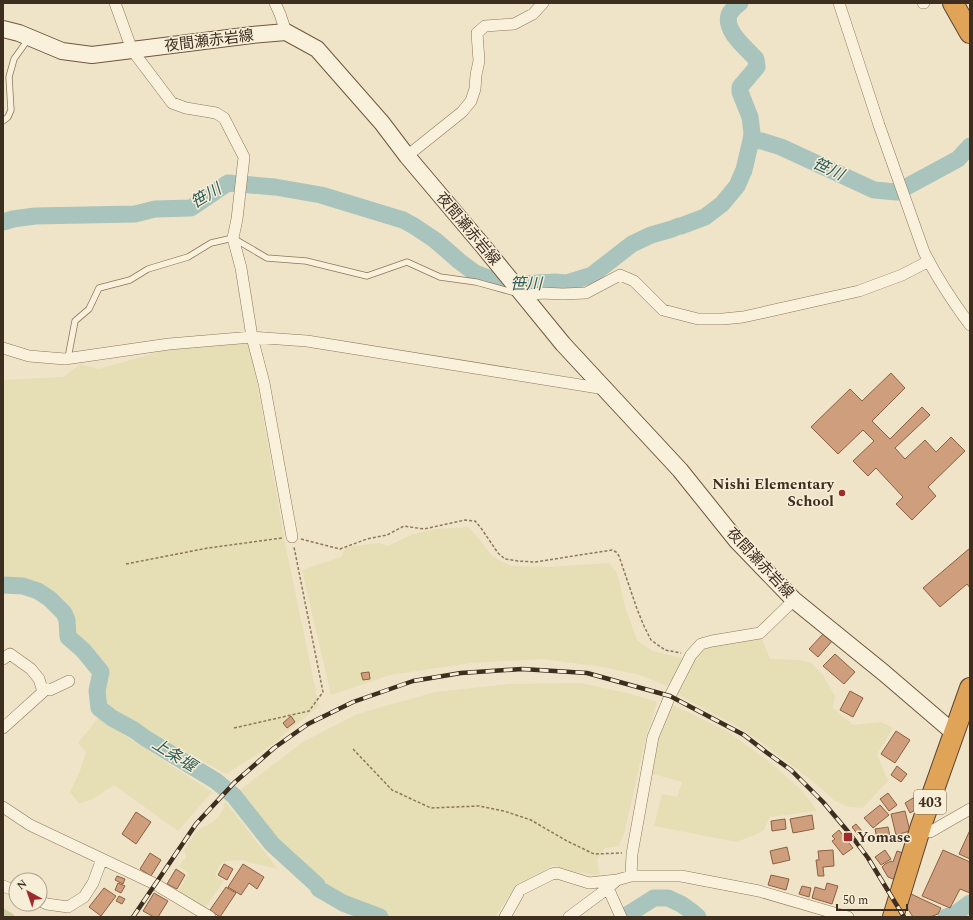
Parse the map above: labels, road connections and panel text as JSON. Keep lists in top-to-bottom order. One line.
{"streets":{"highway":["403"],"main road":["夜間瀬赤岩線"]},"crossings":[["夜間瀬赤岩線","403"]],"water":["笹川","上条堰"],"places":{"other":["Nishi Elementary School"],"transit":["Yomase"]},"scale_bar":"50 m","north":"top left"}
